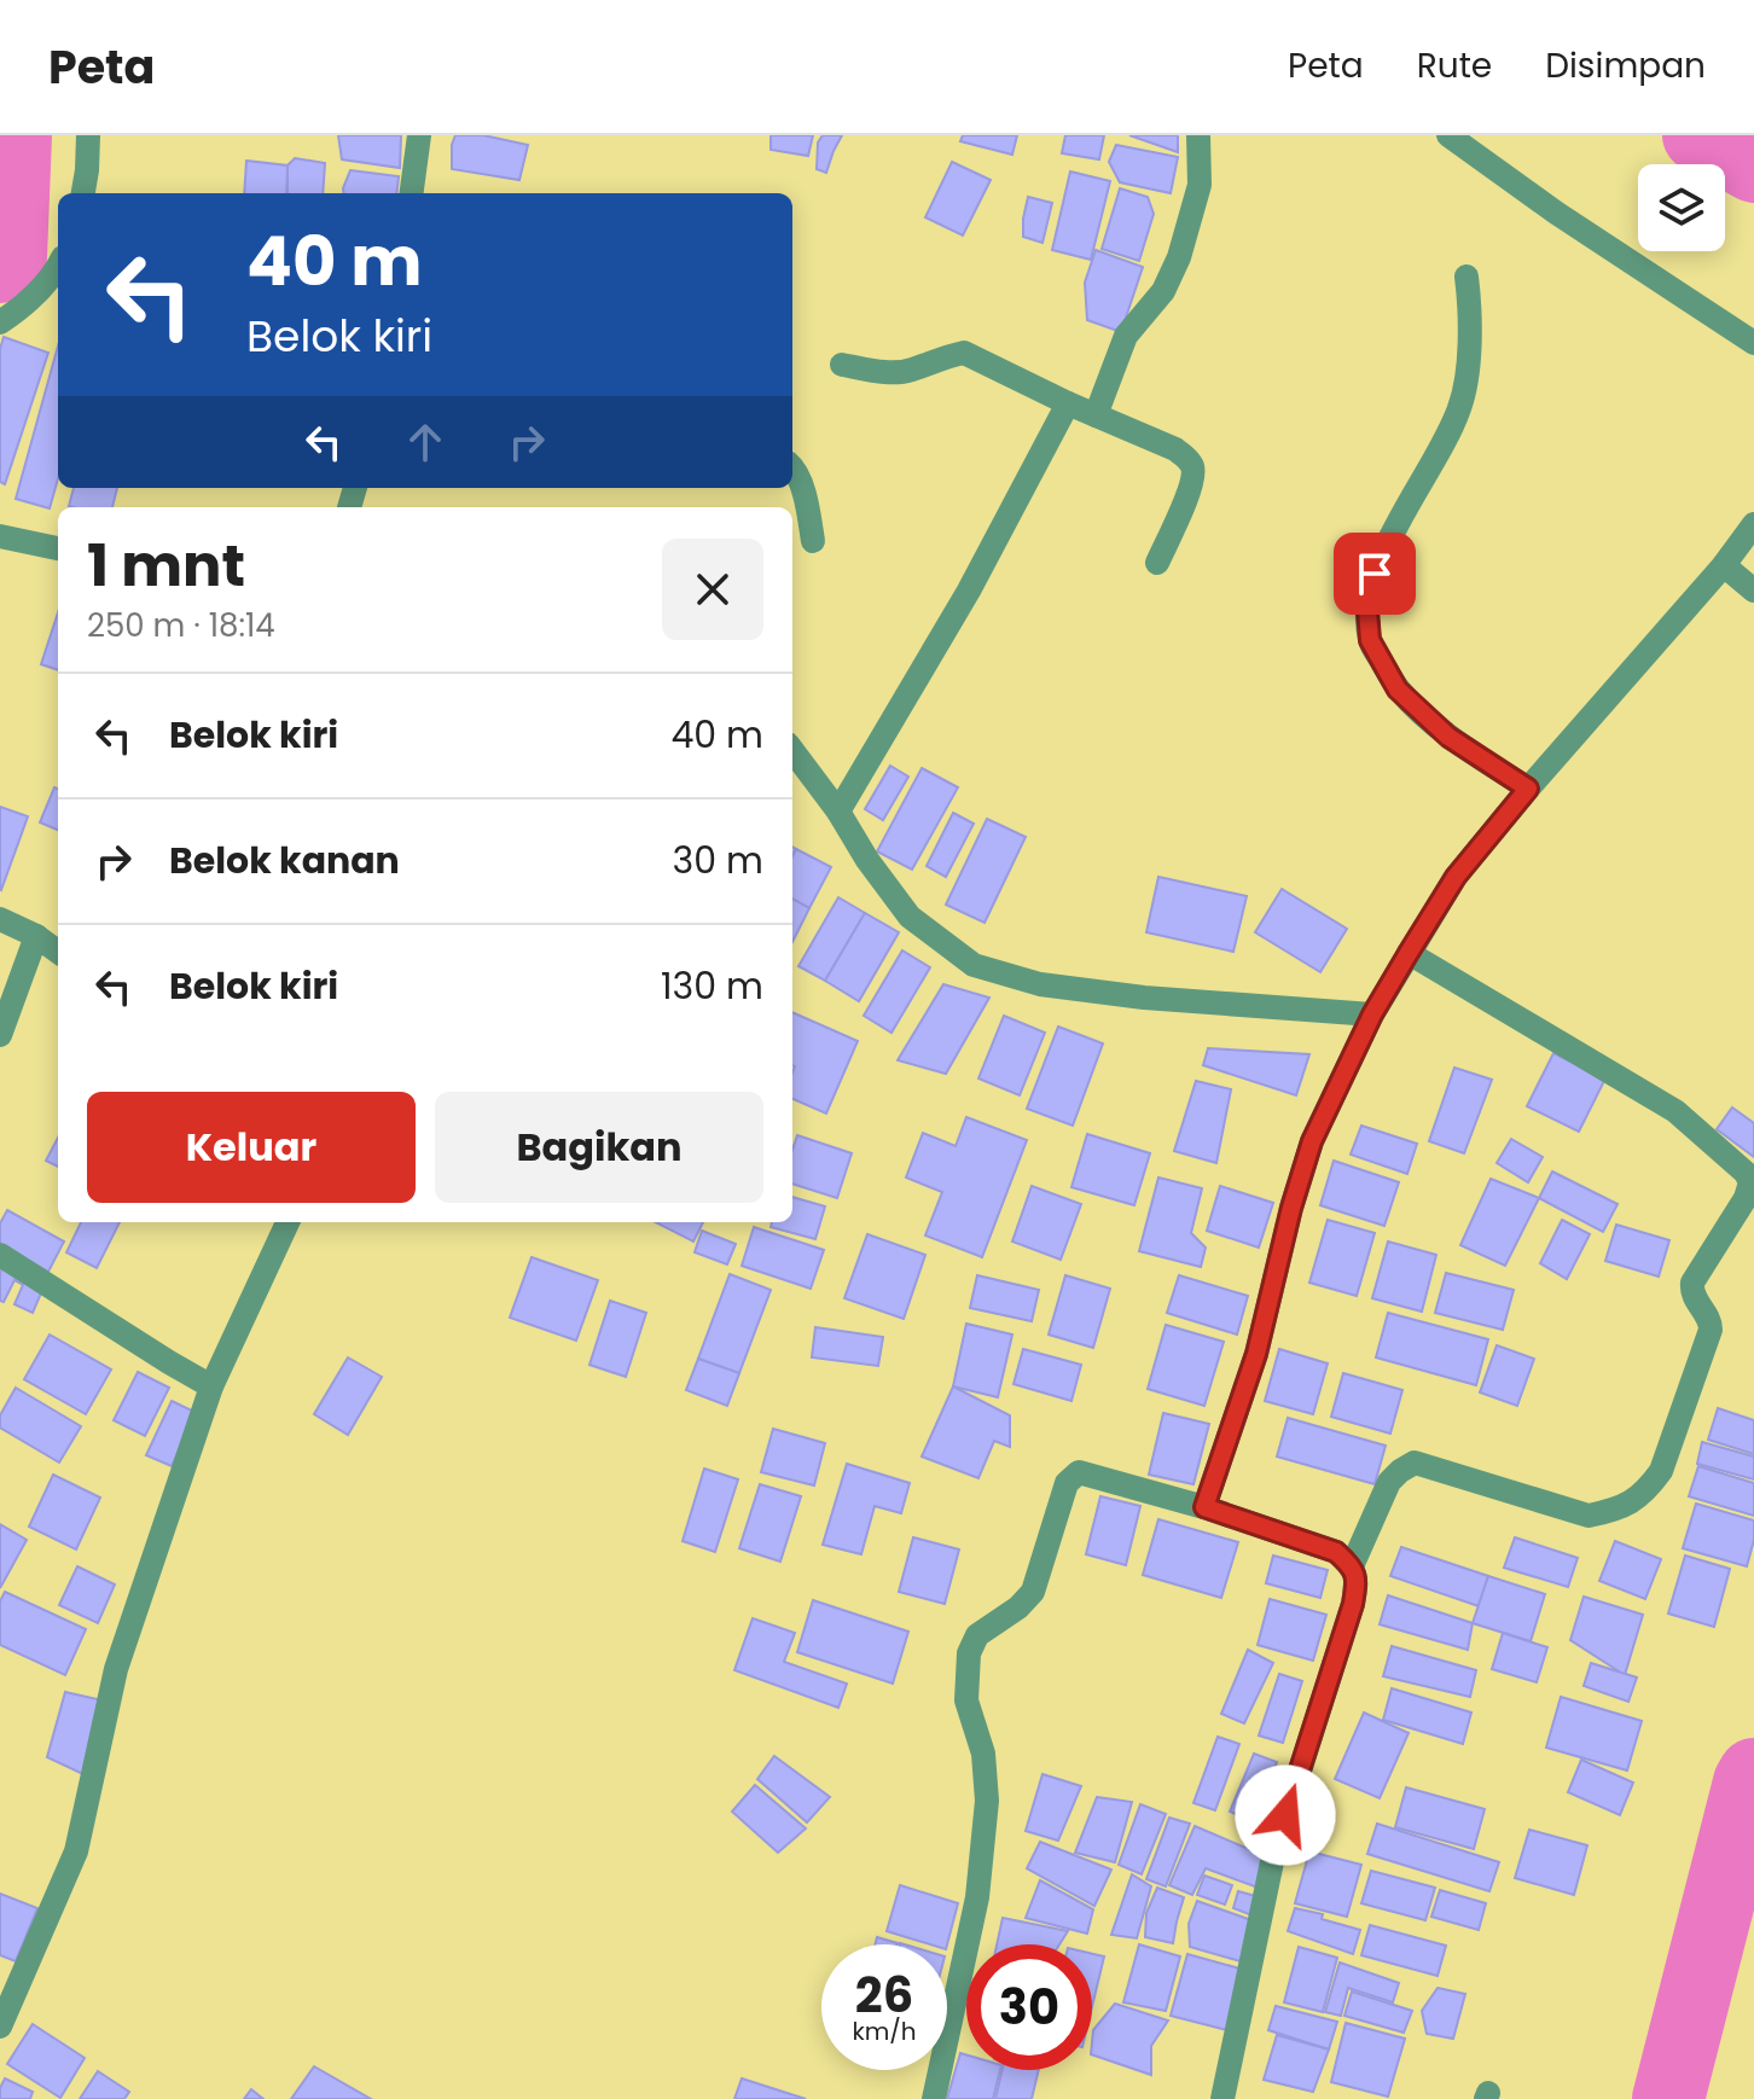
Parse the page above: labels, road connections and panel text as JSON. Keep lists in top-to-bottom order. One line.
{"page":{"header":"Peta","nav":["Peta","Rute","Disimpan"],"turn":["40 m","Belok kiri"],"heading":["1 mnt","250 m · 18:14"],"list":[{"name":"Belok kiri","value":"40 m"},{"name":"Belok kanan","value":"30 m"},{"name":"Belok kiri","value":"130 m"}],"buttons":["Keluar","Bagikan"],"speed":"26 km/h","limit":"30"}}
